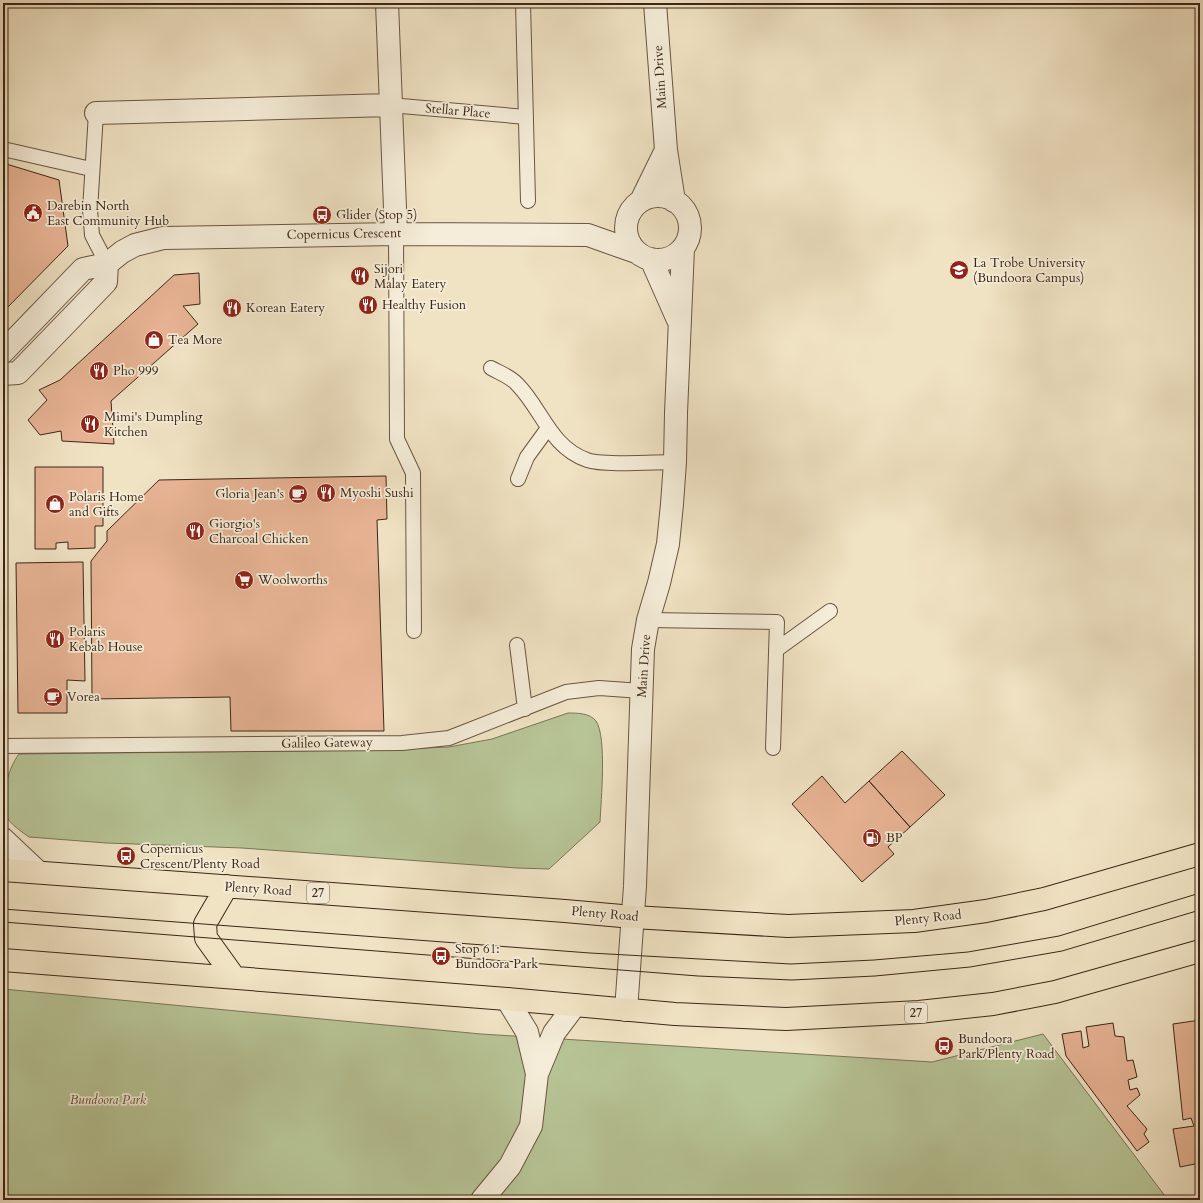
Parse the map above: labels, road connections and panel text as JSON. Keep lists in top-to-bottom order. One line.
{"streets":{"highway":["Plenty Road","27"],"street":["Main Drive","Copernicus Crescent"],"lane":["Stellar Place","Galileo Gateway"]},"crossings":[["Main Drive","Copernicus Crescent"],["Main Drive","Galileo Gateway"],["Main Drive","Plenty Road"],["Main Drive","27"]],"parks":["Bundoora Park"],"places":{"public building":["Darebin North East Community Hub"],"bus stop":["Glider (Stop 5)","Copernicus Crescent/Plenty Road","Stop 61: Bundoora Park","Bundoora Park/Plenty Road"],"school or university":["La Trobe University (Bundoora Campus)"],"restaurant":["Sijori Malay Eatery","Healthy Fusion","Korean Eatery","Pho 999","Mimi's Dumpling Kitchen","Myoshi Sushi","Giorgio's Charcoal Chicken","Polaris Kebab House"],"shop":["Tea More","Polaris Home and Gifts"],"cafe":["Gloria Jean's","Vorea"],"supermarket":["Woolworths"],"fuel station":["BP"]}}
